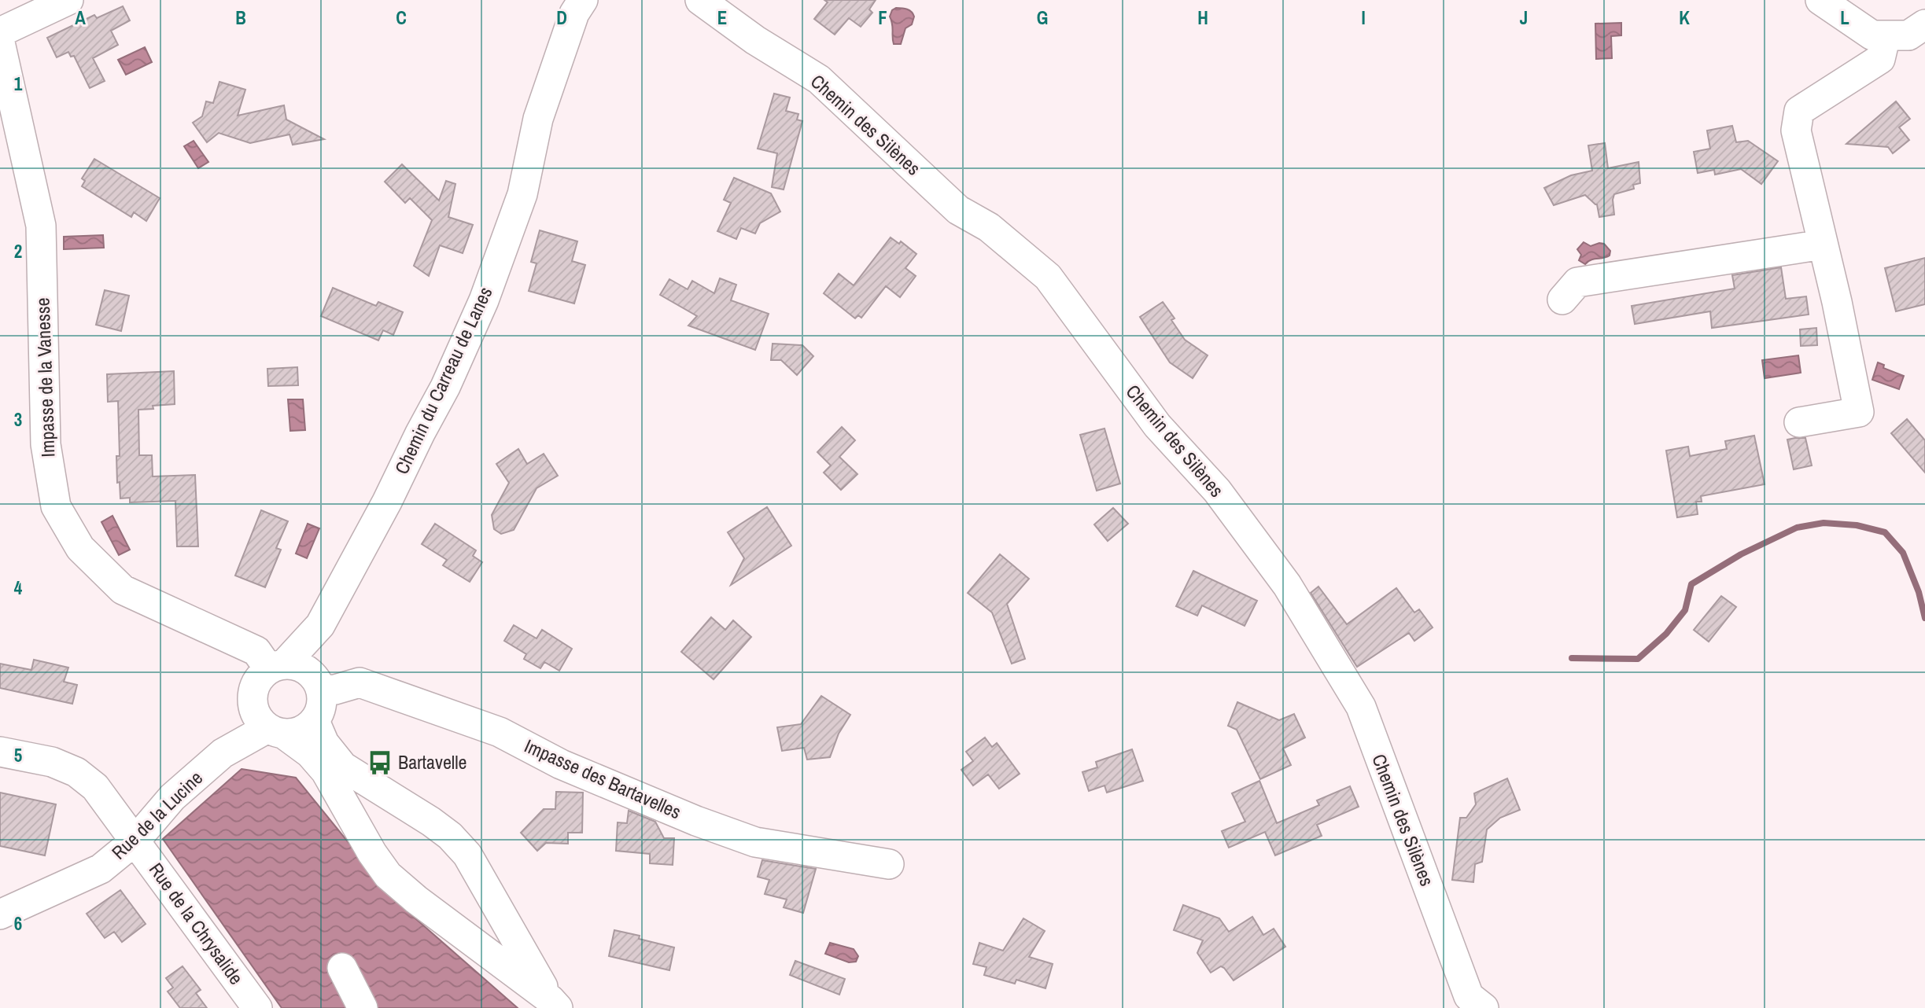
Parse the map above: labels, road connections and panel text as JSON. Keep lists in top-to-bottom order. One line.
{"streets":{"street":["Chemin des Silènes","Impasse de la Vanesse","Chemin du Carreau de Lanes","Impasse des Bartavelles","Rue de la Lucine","Rue de la Chrysalide"]},"crossings":[["Impasse de la Vanesse","Chemin du Carreau de Lanes"],["Impasse de la Vanesse","Rue de la Lucine"],["Chemin du Carreau de Lanes","Impasse des Bartavelles"],["Chemin du Carreau de Lanes","Rue de la Lucine"],["Rue de la Lucine","Rue de la Chrysalide"]],"places":{"bus stop":["Bartavelle"]},"grid":{"columns":["A","B","C","D","E","F","G","H","I","J","K","L"],"rows":["1","2","3","4","5","6"]}}
